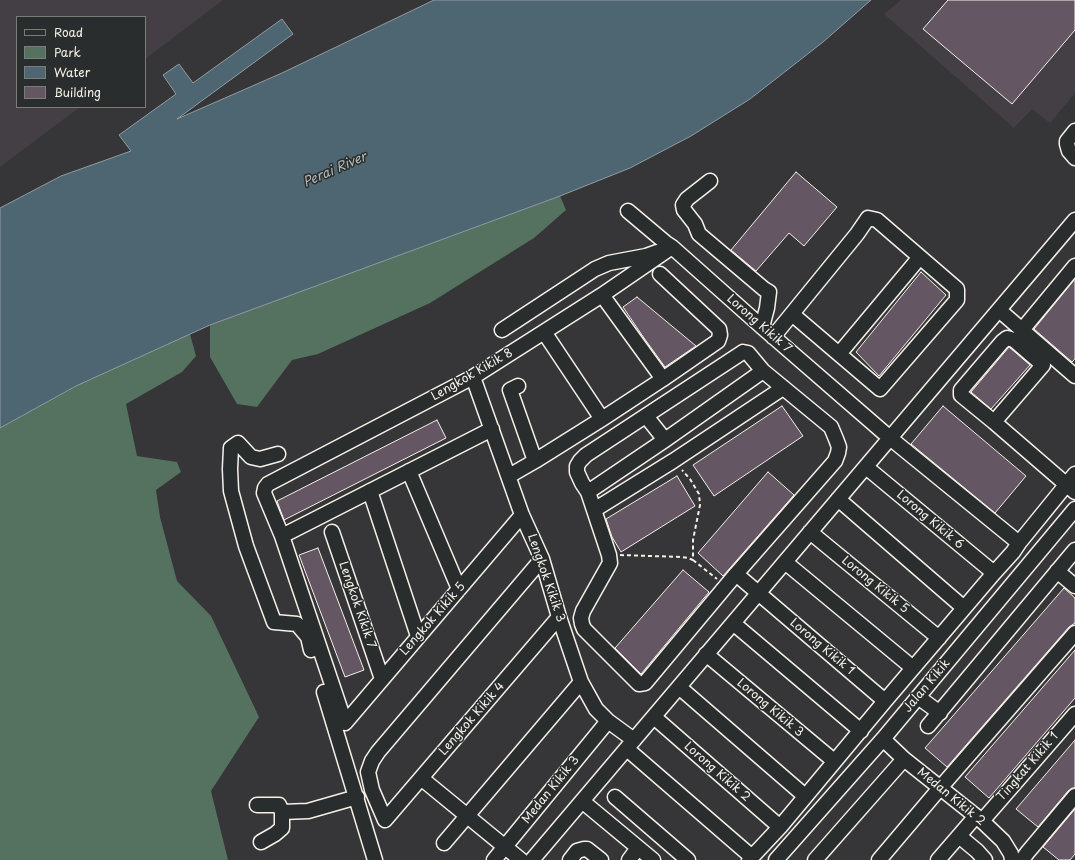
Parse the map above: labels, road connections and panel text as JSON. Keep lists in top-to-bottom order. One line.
{"streets":{"street":["Lorong Kikik 7","Lengkok Kikik 8","Lorong Kikik 6","Lengkok Kikik 3","Lorong Kikik 5","Lengkok Kikik 7","Lengkok Kikik 5","Lorong Kikik 1","Jalan Kikik","Lorong Kikik 3","Lengkok Kikik 4","Tingkat Kikik 1","Lorong Kikik 2","Medan Kikik 3","Medan Kikik 2"]},"crossings":[["Lorong Kikik 7","Lengkok Kikik 8"],["Lengkok Kikik 8","Lengkok Kikik 3"],["Lengkok Kikik 8","Lengkok Kikik 5"],["Lengkok Kikik 3","Lengkok Kikik 5"],["Lengkok Kikik 3","Lengkok Kikik 4"],["Lengkok Kikik 3","Medan Kikik 3"],["Lengkok Kikik 7","Lengkok Kikik 5"],["Jalan Kikik","Medan Kikik 2"],["Tingkat Kikik 1","Medan Kikik 2"]],"water":["Perai River"],"legend":["Road","Park","Water","Building"]}
